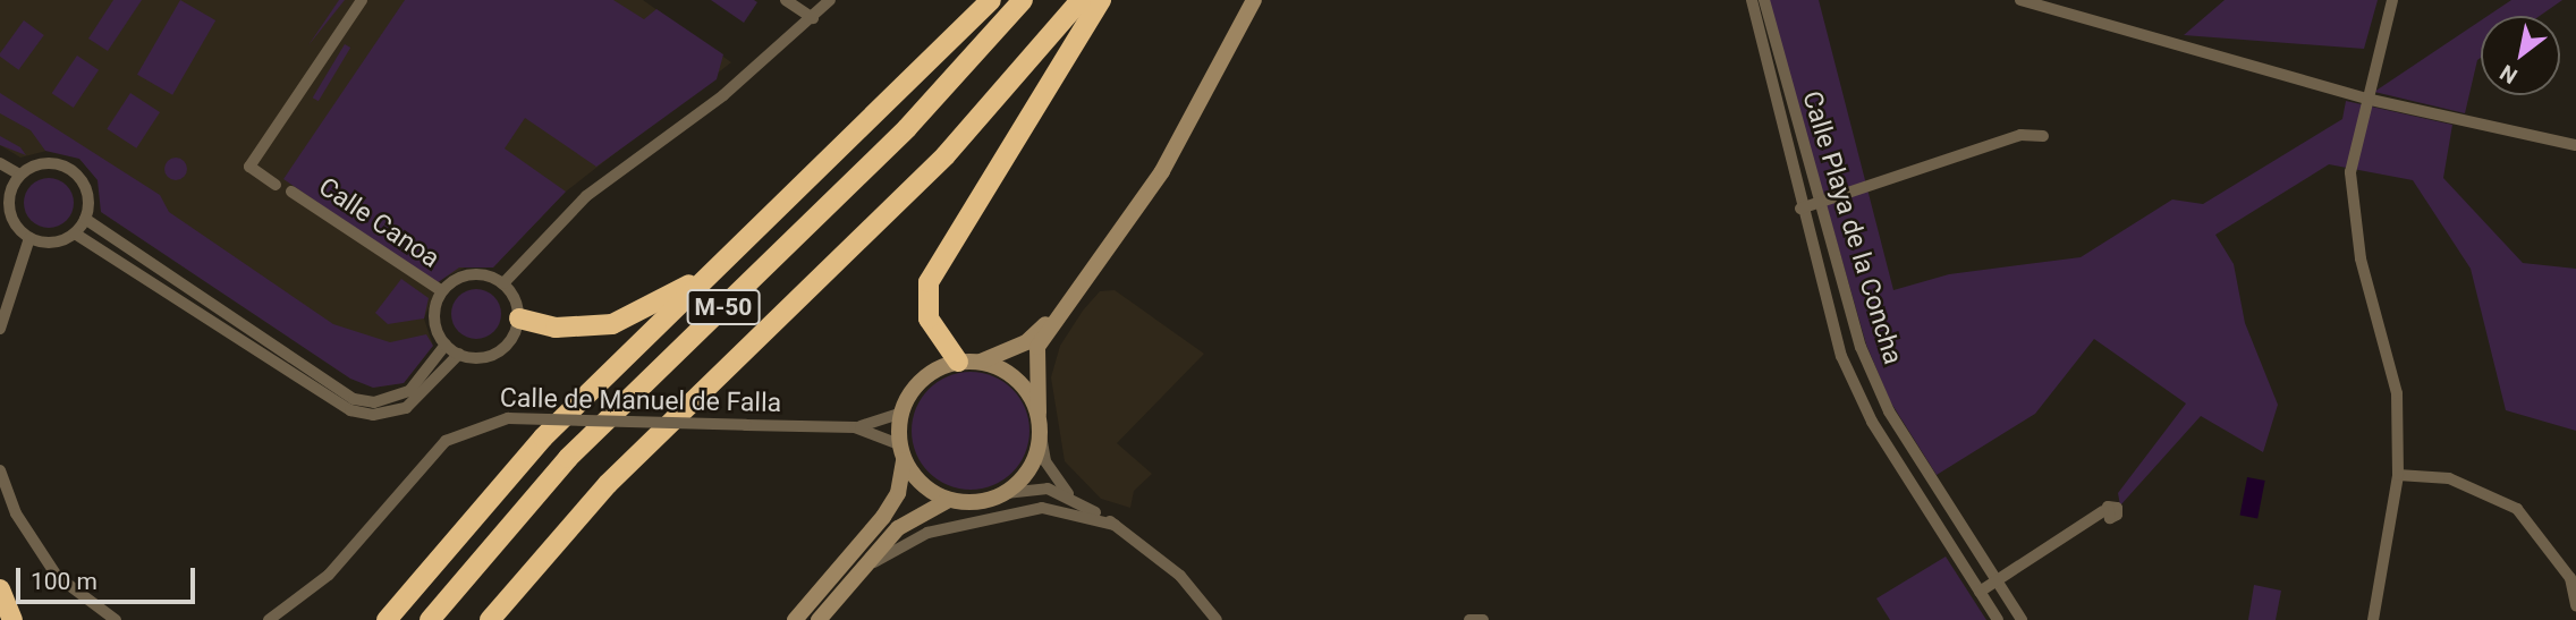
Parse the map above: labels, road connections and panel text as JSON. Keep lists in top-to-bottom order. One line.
{"streets":{"highway":["M-50"],"street":["Calle Canoa","Calle Playa de la Concha","Calle de Manuel de Falla"]},"scale_bar":"100 m","north":"bottom left"}
